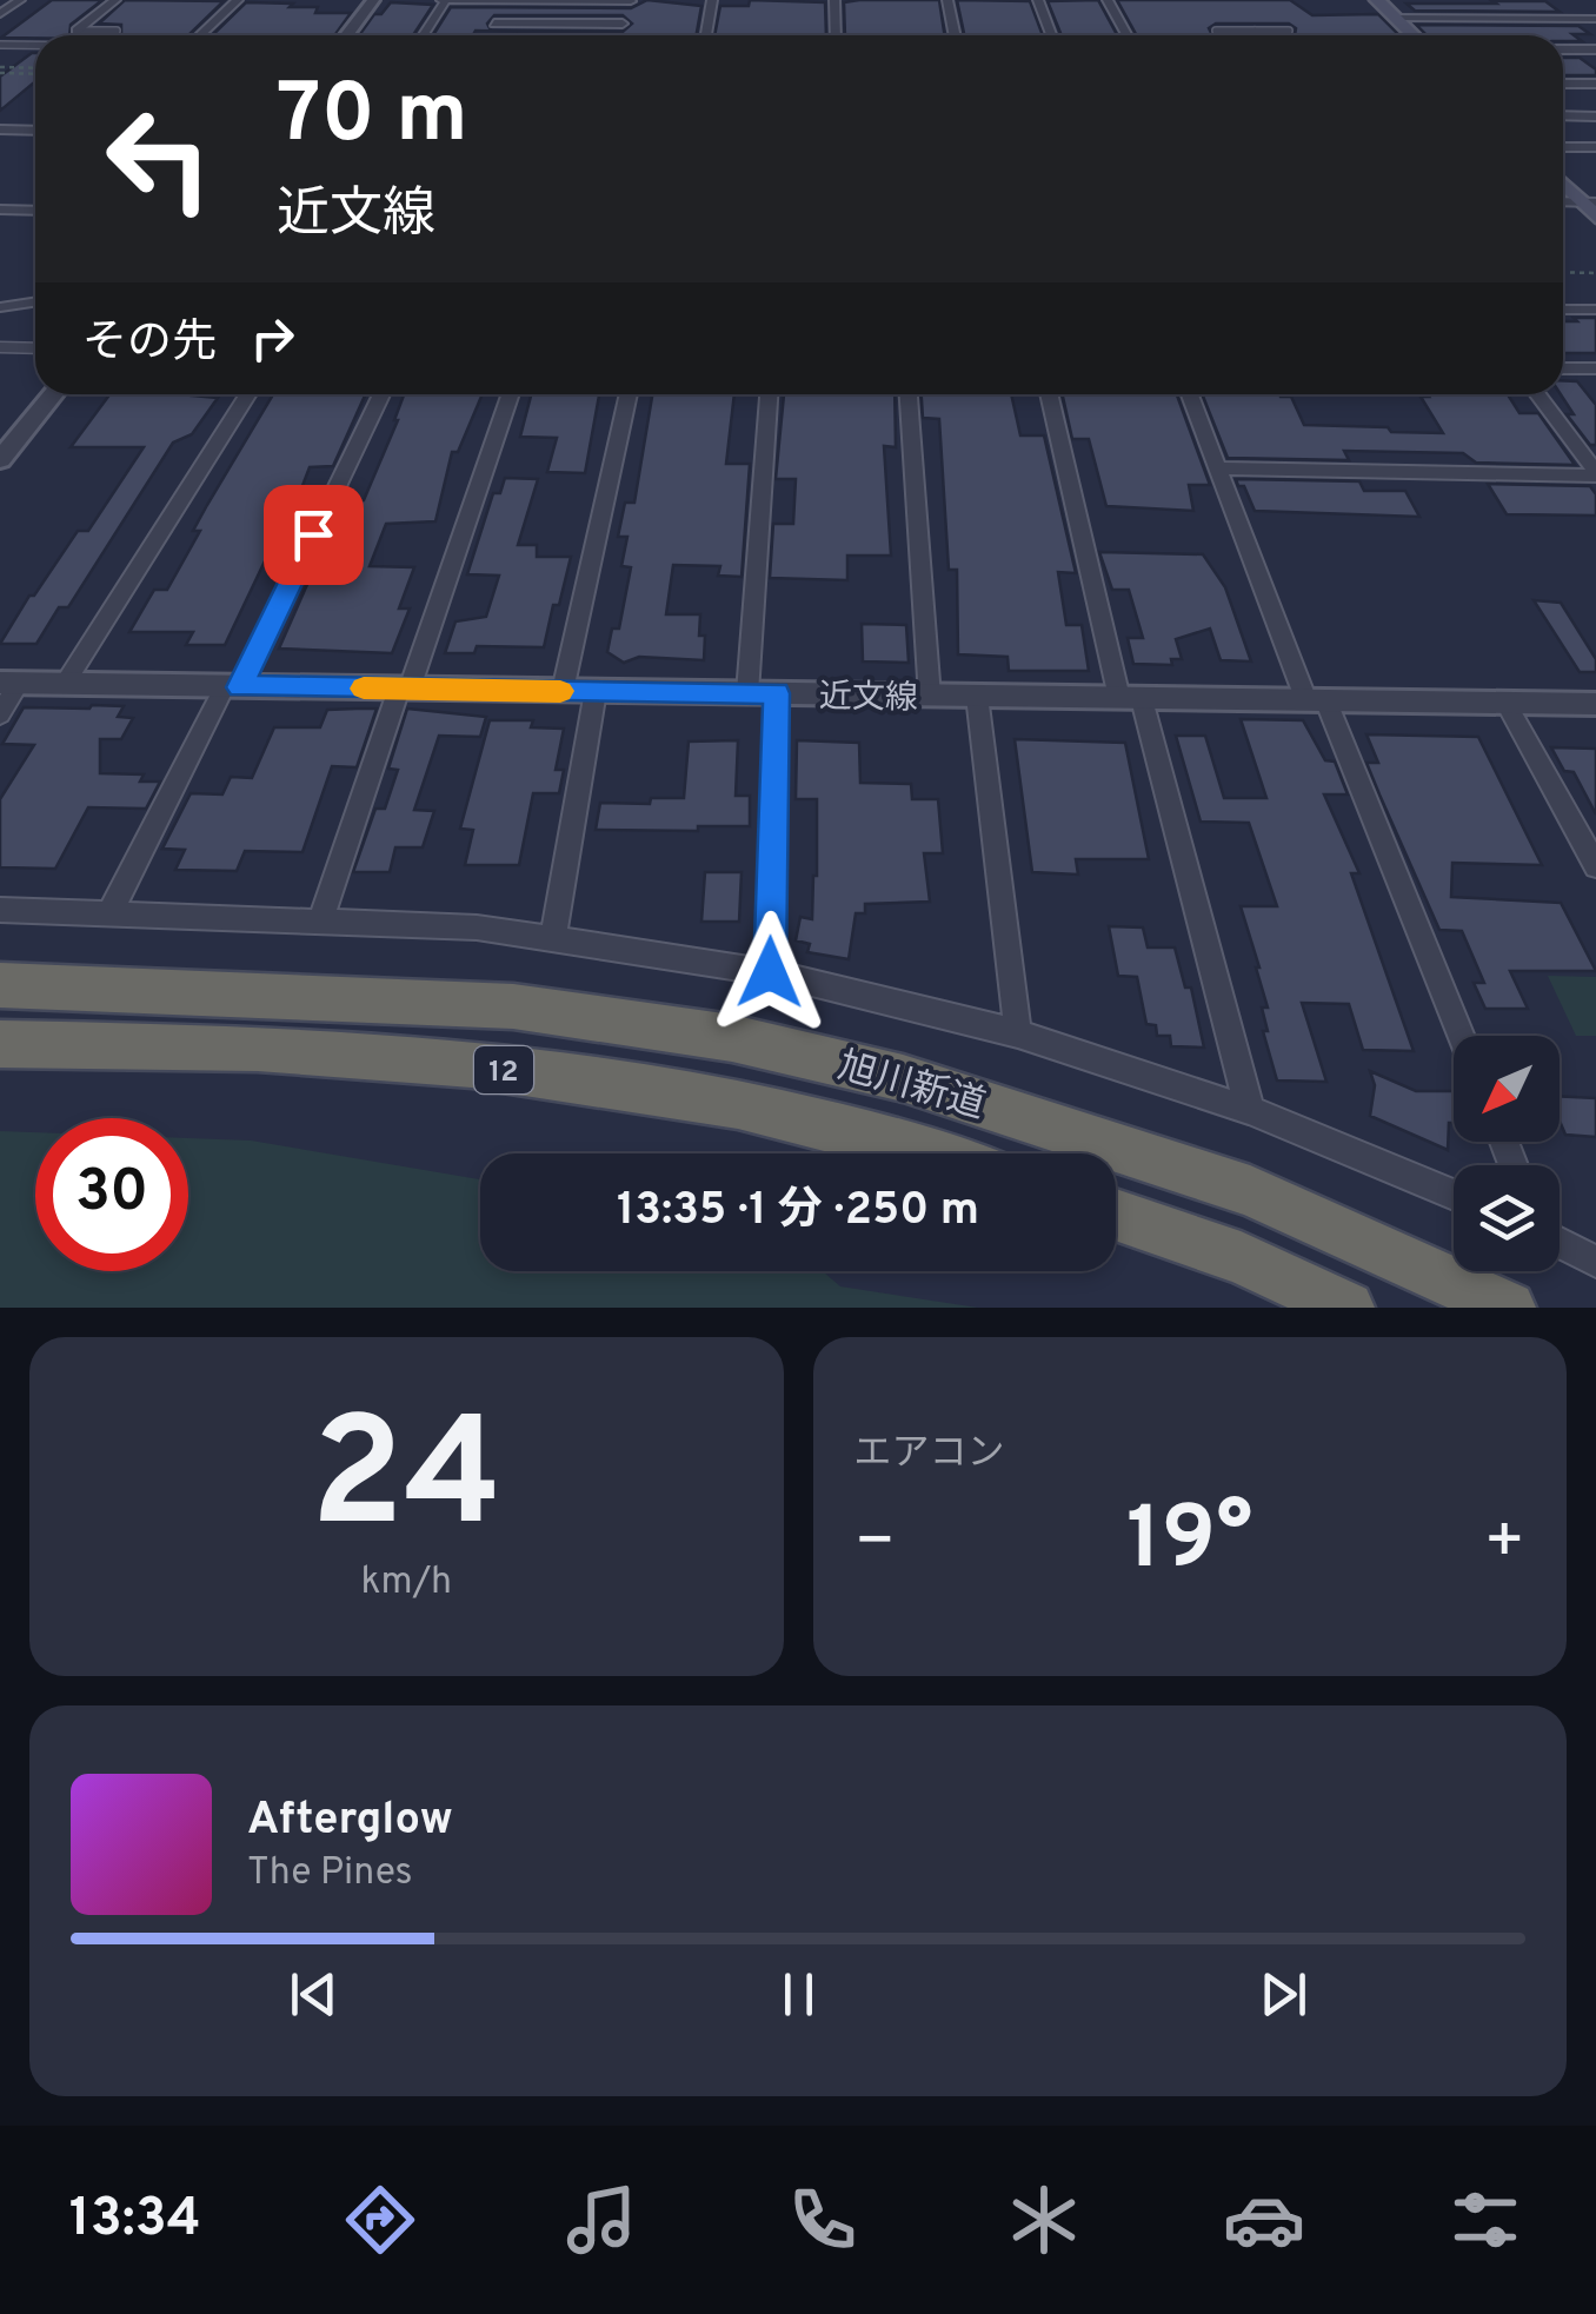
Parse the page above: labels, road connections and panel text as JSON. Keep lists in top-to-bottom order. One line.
{"streets":{"highway":["12","旭川新道"],"street":["近文線"]},"north":"bottom left","page":{"turn":["70 m","近文線"],"then":"その先","limit":"30","trip":"13:35 · 1 分 · 250 m","tile":[["24","km/h"],"エアコン"],"heat":["−","19°","+"],"song":["Afterglow","The Pines"],"tabs":"13:34"}}
